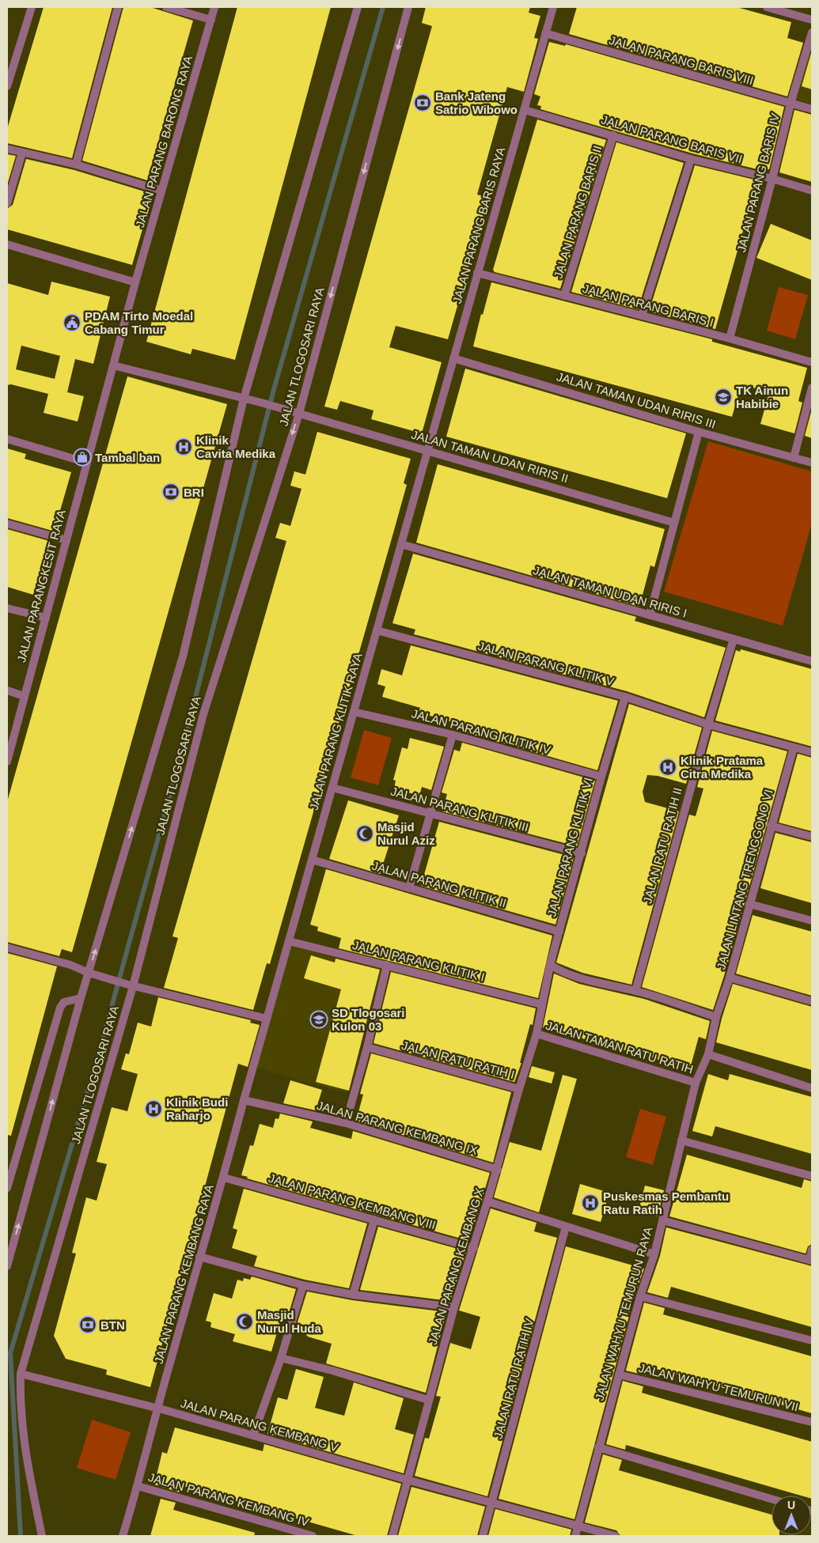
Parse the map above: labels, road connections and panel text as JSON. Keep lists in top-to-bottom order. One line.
{"streets":{"street":["JALAN PARANG BARIS VIII","JALAN PARANG BARIS VII","JALAN PARANG BARONG RAYA","JALAN PARANG BARIS IV","JALAN PARANG BARIS II","JALAN PARANG BARIS RAYA","JALAN PARANG BARIS I","JALAN TLOGOSARI RAYA","JALAN TAMAN UDAN RIRIS III","JALAN TAMAN UDAN RIRIS II","JALAN PARANGKESIT RAYA","JALAN TAMAN UDAN RIRIS I","JALAN PARANG KLITIK V","JALAN PARANG KLITIK RAYA","JALAN PARANG KLITIK IV","JALAN PARANG KLITIK III","JALAN RATU RATIH II","JALAN PARANG KLITIK VI","JALAN LINTANG TRENGGONO VI","JALAN PARANG KLITIK II","JALAN PARANG KLITIK I","JALAN TAMAN RATU RATIH","JALAN RATU RATIH I","JALAN PARANG KEMBANG IX","JALAN PARANG KEMBANG VIII","JALAN PARANG KEMBANG X","JALAN PARANG KEMBANG RAYA","JALAN WAHYU TEMURUN RAYA","JALAN RATU RATIH IV","JALAN WAHYU TEMURUN VII","JALAN PARANG KEMBANG V","JALAN PARANG KEMBANG IV"]},"crossings":[["JALAN PARANG BARIS VIII","JALAN PARANG BARIS IV"],["JALAN PARANG BARIS VIII","JALAN PARANG BARIS RAYA"],["JALAN PARANG BARIS VII","JALAN PARANG BARIS IV"],["JALAN PARANG BARIS VII","JALAN PARANG BARIS II"],["JALAN PARANG BARIS VII","JALAN PARANG BARIS RAYA"],["JALAN PARANG BARONG RAYA","JALAN TAMAN UDAN RIRIS II"],["JALAN PARANG BARONG RAYA","JALAN PARANGKESIT RAYA"],["JALAN PARANG BARIS IV","JALAN PARANG BARIS I"],["JALAN PARANG BARIS II","JALAN PARANG BARIS I"],["JALAN PARANG BARIS RAYA","JALAN PARANG BARIS I"],["JALAN PARANG BARIS RAYA","JALAN TAMAN UDAN RIRIS III"],["JALAN PARANG BARIS RAYA","JALAN TAMAN UDAN RIRIS II"],["JALAN PARANG BARIS RAYA","JALAN PARANG KLITIK RAYA"],["JALAN TLOGOSARI RAYA","JALAN TAMAN UDAN RIRIS II"],["JALAN TLOGOSARI RAYA","JALAN PARANG KEMBANG V"],["JALAN TAMAN UDAN RIRIS II","JALAN PARANG KLITIK RAYA"],["JALAN TAMAN UDAN RIRIS I","JALAN PARANG KLITIK RAYA"],["JALAN TAMAN UDAN RIRIS I","JALAN RATU RATIH II"],["JALAN PARANG KLITIK V","JALAN PARANG KLITIK RAYA"],["JALAN PARANG KLITIK V","JALAN RATU RATIH II"],["JALAN PARANG KLITIK V","JALAN PARANG KLITIK VI"],["JALAN PARANG KLITIK V","JALAN LINTANG TRENGGONO VI"],["JALAN PARANG KLITIK RAYA","JALAN PARANG KLITIK IV"],["JALAN PARANG KLITIK RAYA","JALAN PARANG KLITIK III"],["JALAN PARANG KLITIK RAYA","JALAN PARANG KLITIK II"],["JALAN PARANG KLITIK RAYA","JALAN PARANG KLITIK I"],["JALAN PARANG KLITIK RAYA","JALAN PARANG KEMBANG RAYA"],["JALAN PARANG KLITIK IV","JALAN PARANG KLITIK VI"],["JALAN PARANG KLITIK III","JALAN PARANG KLITIK VI"],["JALAN PARANG KLITIK VI","JALAN PARANG KLITIK II"],["JALAN PARANG KLITIK VI","JALAN PARANG KLITIK I"],["JALAN PARANG KLITIK VI","JALAN PARANG KEMBANG X"],["JALAN LINTANG TRENGGONO VI","JALAN WAHYU TEMURUN RAYA"],["JALAN PARANG KLITIK I","JALAN PARANG KEMBANG X"],["JALAN TAMAN RATU RATIH","JALAN PARANG KEMBANG X"],["JALAN TAMAN RATU RATIH","JALAN WAHYU TEMURUN RAYA"],["JALAN RATU RATIH I","JALAN PARANG KEMBANG X"],["JALAN PARANG KEMBANG IX","JALAN PARANG KEMBANG X"],["JALAN PARANG KEMBANG IX","JALAN PARANG KEMBANG RAYA"],["JALAN PARANG KEMBANG VIII","JALAN PARANG KEMBANG X"],["JALAN PARANG KEMBANG VIII","JALAN PARANG KEMBANG RAYA"],["JALAN PARANG KEMBANG X","JALAN PARANG KEMBANG V"],["JALAN PARANG KEMBANG RAYA","JALAN PARANG KEMBANG V"],["JALAN PARANG KEMBANG RAYA","JALAN PARANG KEMBANG IV"],["JALAN WAHYU TEMURUN RAYA","JALAN WAHYU TEMURUN VII"],["JALAN WAHYU TEMURUN RAYA","JALAN PARANG KEMBANG V"],["JALAN RATU RATIH IV","JALAN PARANG KEMBANG V"]],"places":{"bank":["Bank Jateng Satrio Wibowo","BRI","BTN"],"public building":["PDAM Tirto Moedal Cabang Timur"],"school or university":["TK Ainun Habibie","SD Tlogosari Kulon 03"],"hospital":["Klinik Cavita Medika","Klinik Pratama Citra Medika","Klinik Budi Raharjo","Puskesmas Pembantu Ratu Ratih"],"shop":["Tambal ban"],"mosque":["Masjid Nurul Aziz","Masjid Nurul Huda"]},"north":"top"}
